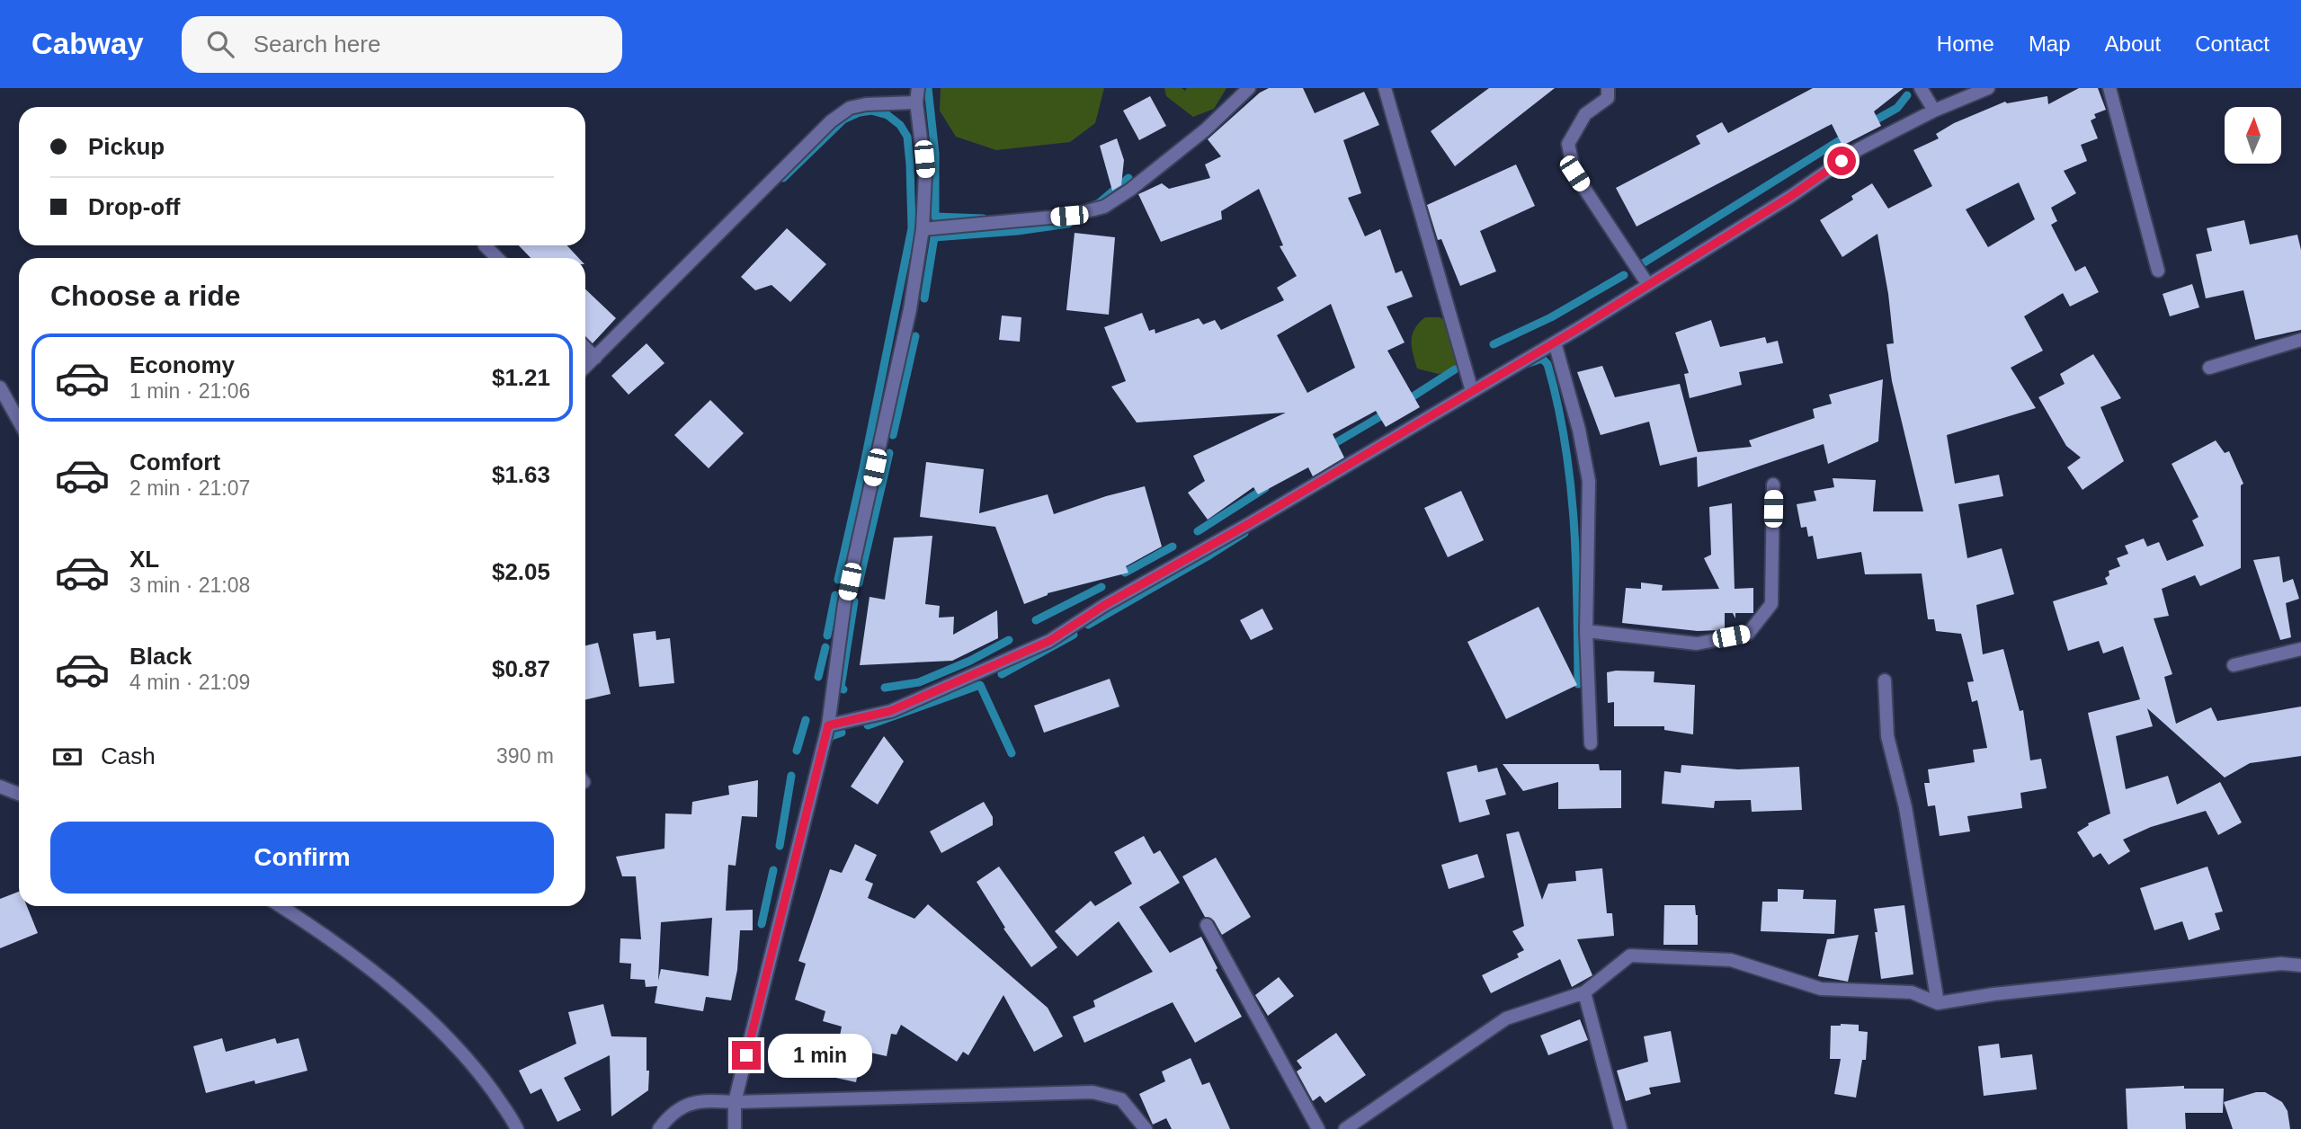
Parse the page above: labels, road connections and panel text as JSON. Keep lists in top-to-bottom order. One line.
{"north":"top","page":{"header":"Cabway","search":"Search here","nav":["Home","Map","About","Contact"],"banner":["Pickup","Drop-off"],"heading":"Choose a ride","list":[{"name":"Economy","note":"1 min · 21:06","value":"$1.21"},{"name":"Comfort","note":"2 min · 21:07","value":"$1.63"},{"name":"XL","note":"3 min · 21:08","value":"$2.05"},{"name":"Black","note":"4 min · 21:09","value":"$0.87"}],"pay":["Cash","390 m"],"buttons":"Confirm","bubble":"1 min"}}
